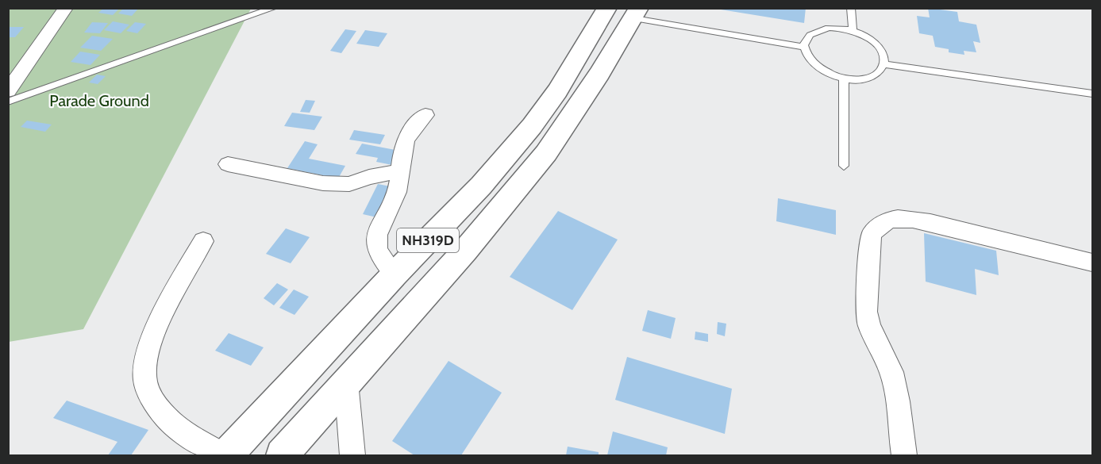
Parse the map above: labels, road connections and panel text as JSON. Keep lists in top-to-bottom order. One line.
{"streets":{"highway":["NH319D"]},"parks":["Parade Ground"]}
